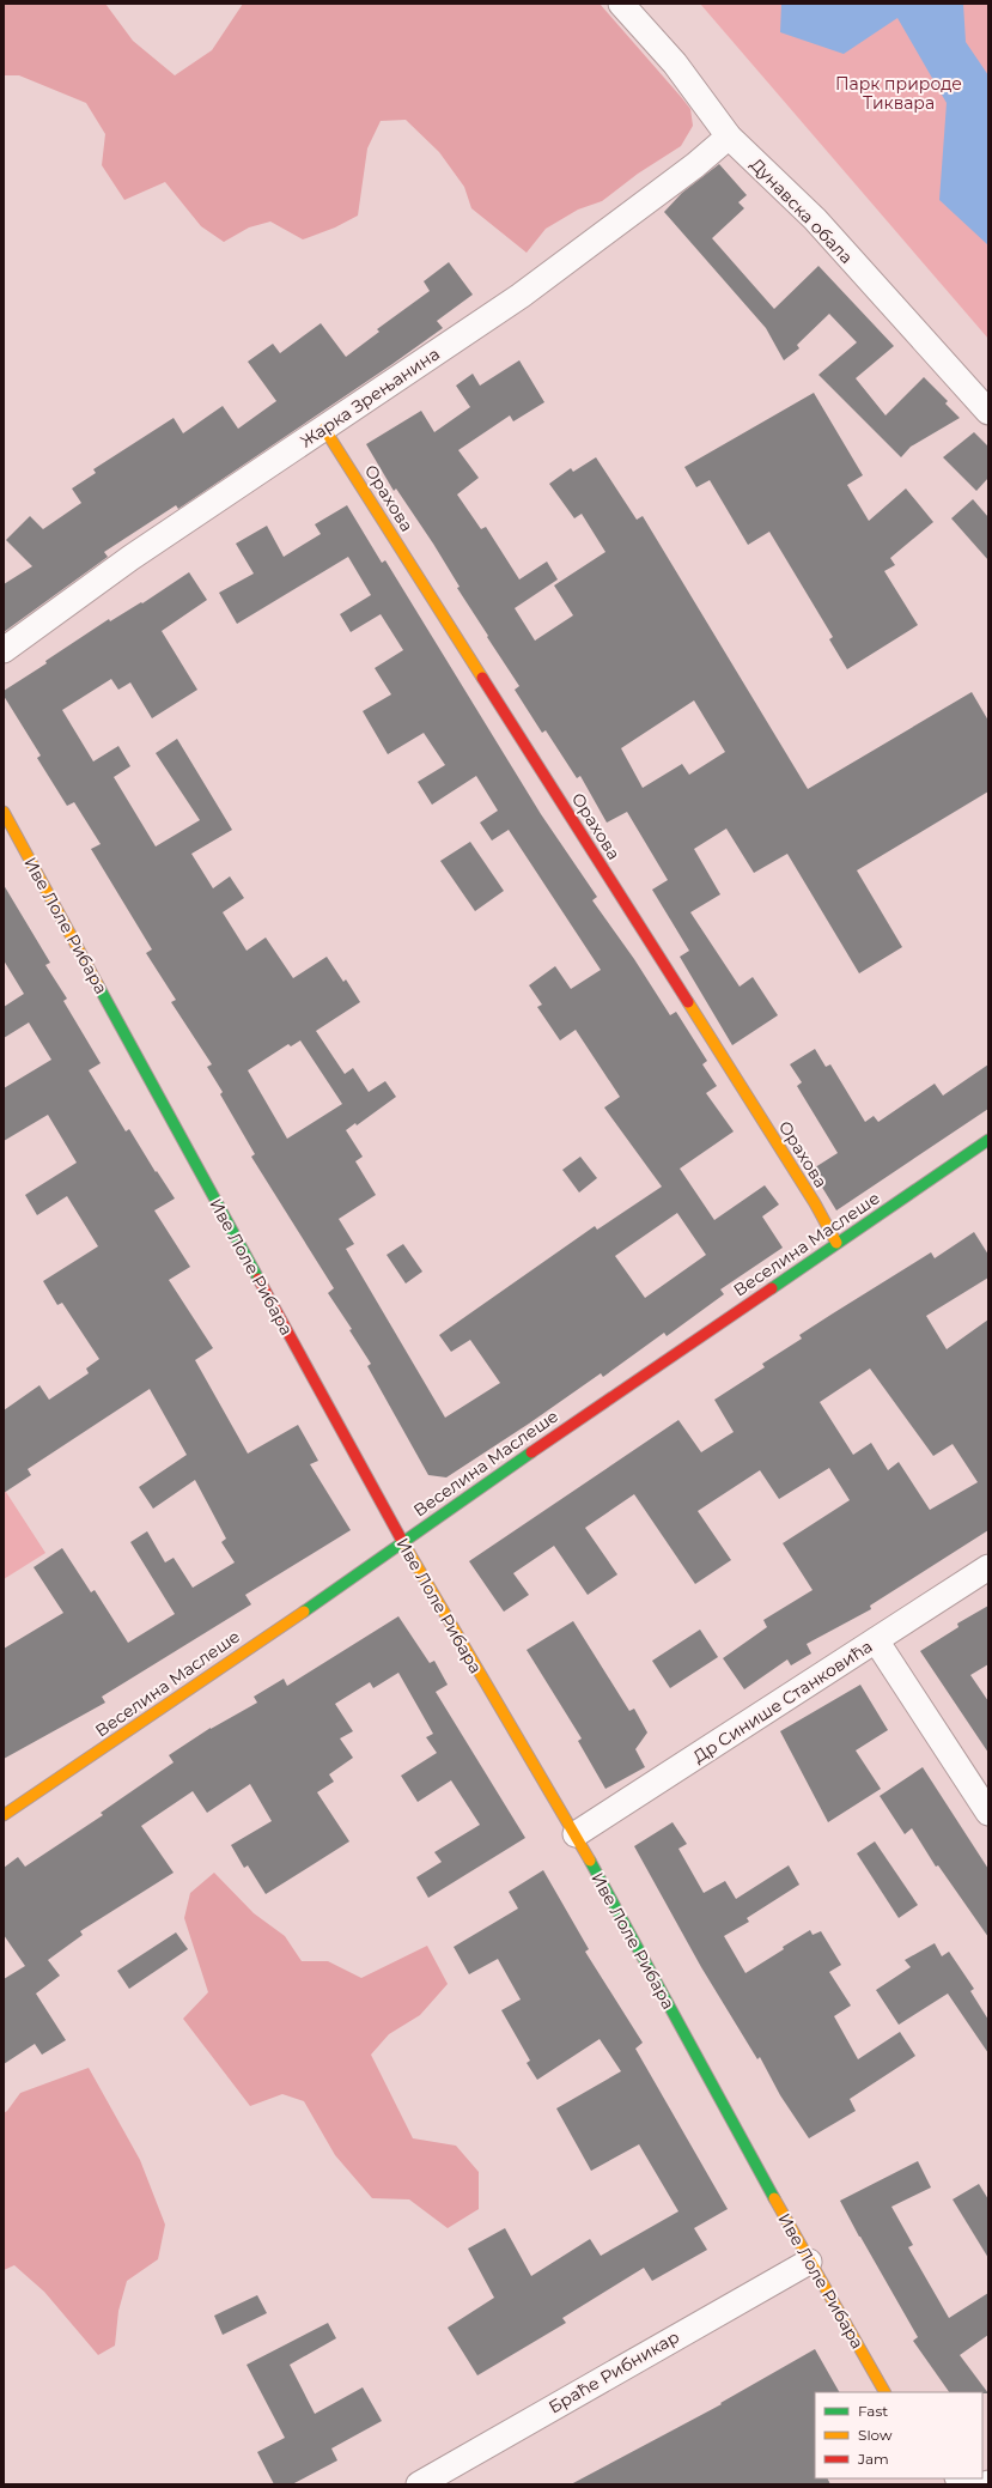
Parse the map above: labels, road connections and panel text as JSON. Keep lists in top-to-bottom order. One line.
{"streets":{"street":["Дунавска обала","Жарка Зрењанина","Орахова","Иве Лоле Рибара","Веселина Маслеше","Др Синише Станковића","Браће Рибникар"]},"crossings":[["Дунавска обала","Жарка Зрењанина"],["Жарка Зрењанина","Орахова"],["Орахова","Веселина Маслеше"],["Иве Лоле Рибара","Веселина Маслеше"],["Иве Лоле Рибара","Др Синише Станковића"],["Иве Лоле Рибара","Браће Рибникар"]],"parks":["Парк природе Тиквара"],"legend":["Fast","Slow","Jam"]}
